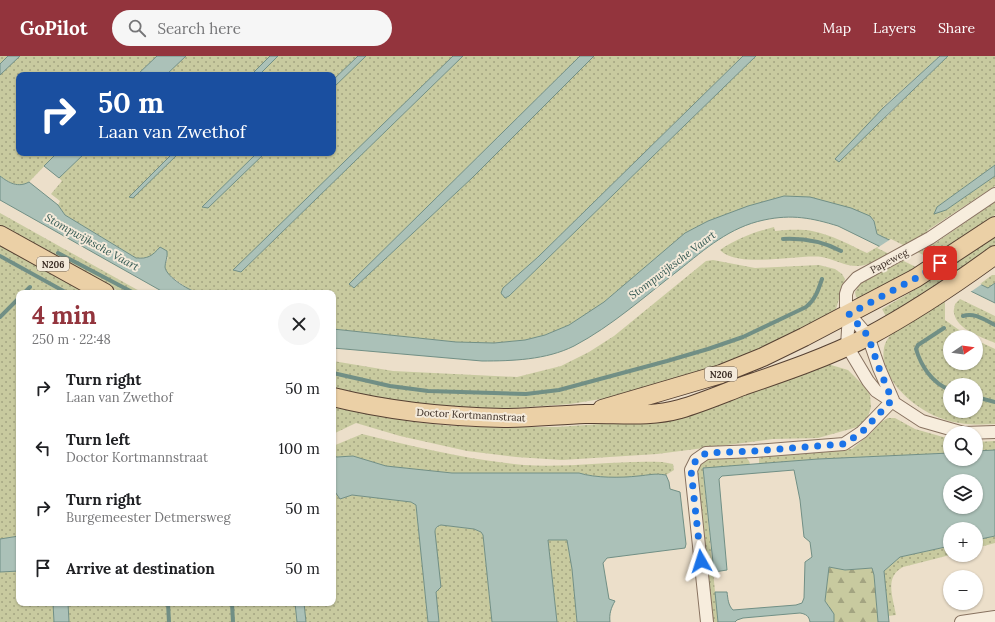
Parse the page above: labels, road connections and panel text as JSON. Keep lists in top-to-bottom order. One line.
{"streets":{"main road":["N206","Doctor Kortmannstraat"],"street":["Papeweg"]},"crossings":[["Papeweg","N206"],["Papeweg","Doctor Kortmannstraat"],["N206","Doctor Kortmannstraat"]],"water":["Stompwijksche Vaart"],"north":"right","page":{"header":"GoPilot","search":"Search here","nav":["Map","Layers","Share"],"turn":["50 m","Laan van Zwethof"],"heading":["4 min","250 m · 22:48"],"map_buttons":["+","−"],"list":[{"name":"Turn right","note":"Laan van Zwethof","value":"50 m"},{"name":"Turn left","note":"Doctor Kortmannstraat","value":"100 m"},{"name":"Turn right","note":"Burgemeester Detmersweg","value":"50 m"},{"name":"Arrive at destination","value":"50 m"}]}}
